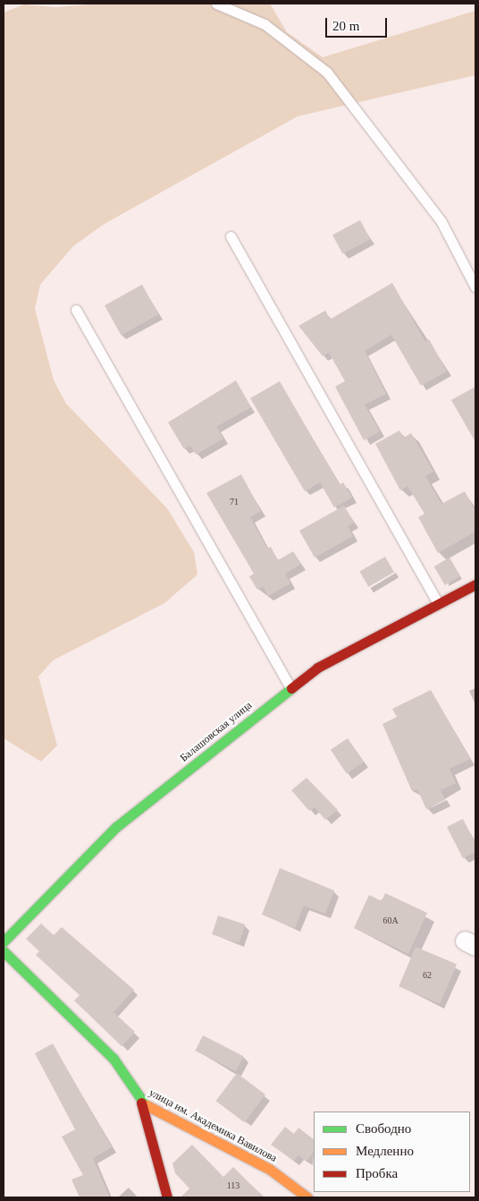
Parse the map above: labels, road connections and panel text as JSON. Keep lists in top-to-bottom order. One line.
{"streets":{"street":["Балашовская улица","улица им. Академика Вавилова"]},"house_numbers":["71","60А","62","113"],"legend":["Свободно","Медленно","Пробка"],"scale_bar":"20 m"}
